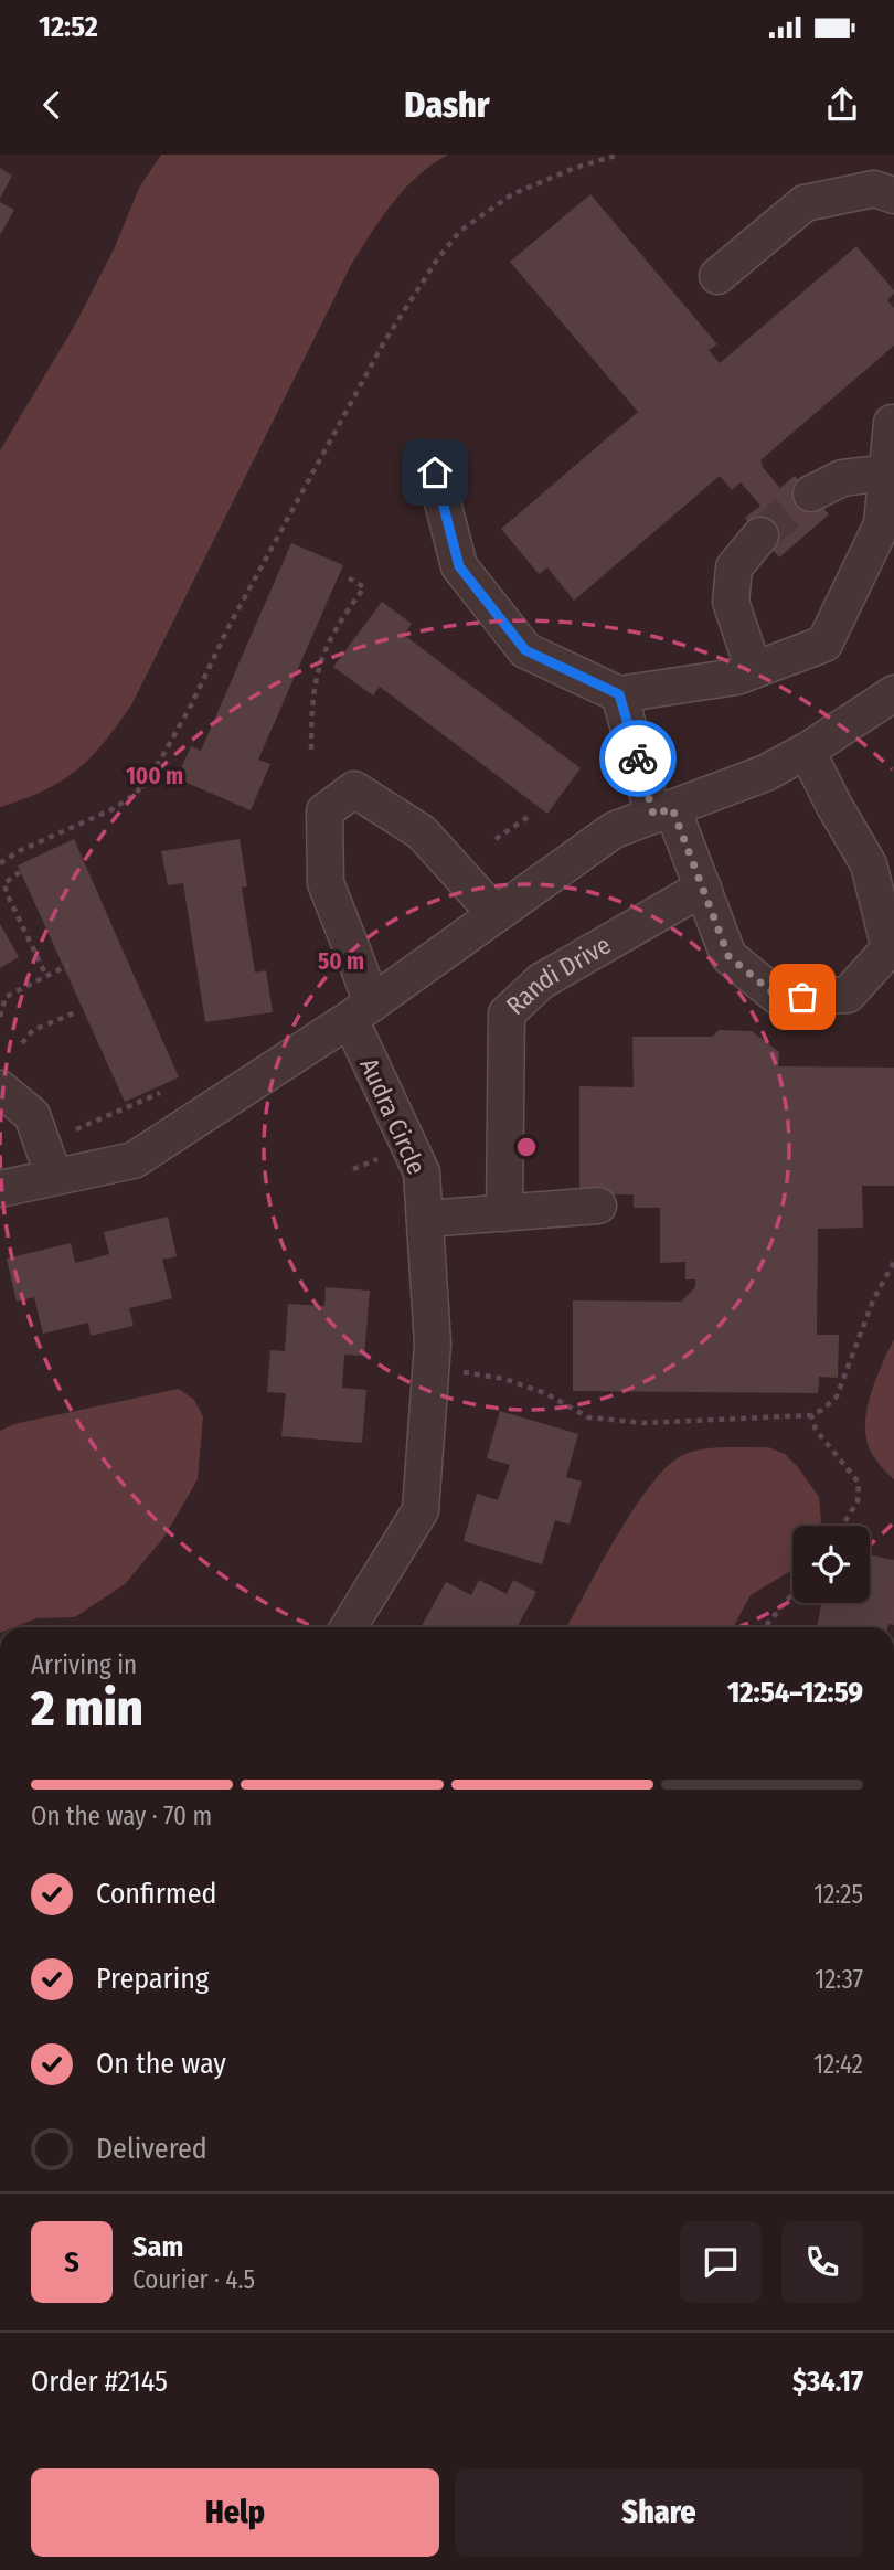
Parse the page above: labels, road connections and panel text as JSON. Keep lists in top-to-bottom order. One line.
{"streets":{"street":["Randi Drive","Audra Circle"]},"page":{"status":"12:52","header":"Dashr","heading":["2 min","Arriving in","12:54–12:59"],"panel":["Sam","Courier · 4.5","Order #2145","$34.17"],"bar":"On the way · 70 m","list":[["Confirmed","12:25"],["Preparing","12:37"],["On the way","12:42"],"Delivered"],"round":"S","buttons":["Help","Share"]},"rings":["100 m","50 m"]}
